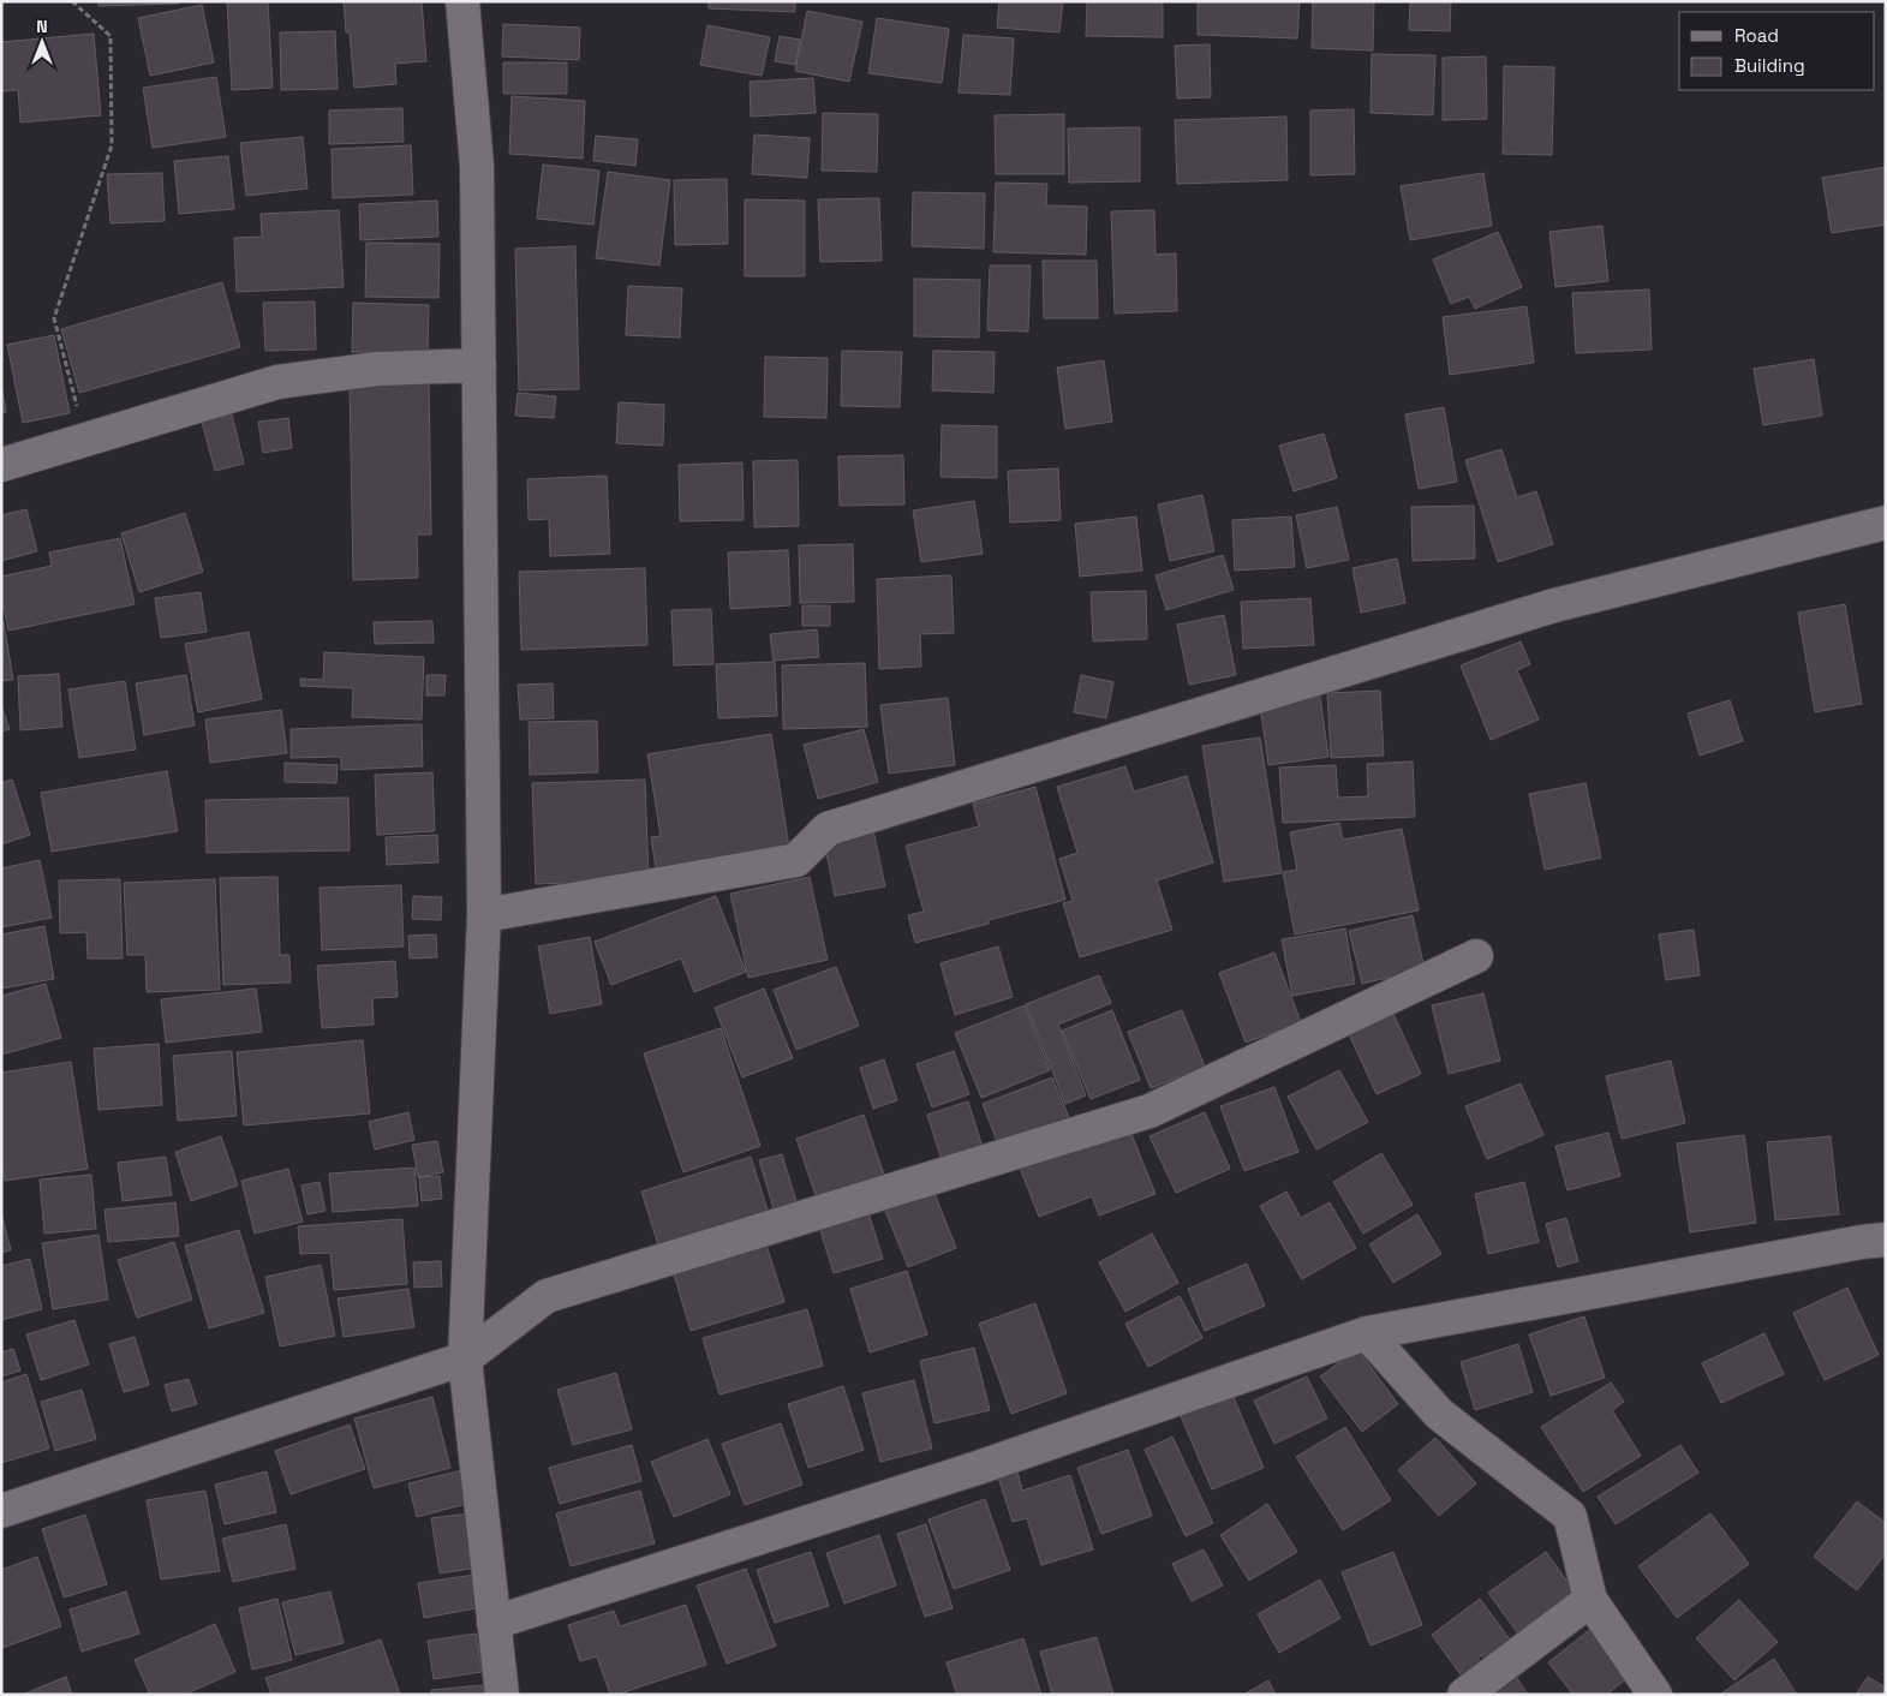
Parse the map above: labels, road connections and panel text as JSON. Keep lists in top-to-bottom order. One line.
{"legend":["Road","Building"],"north":"top"}
